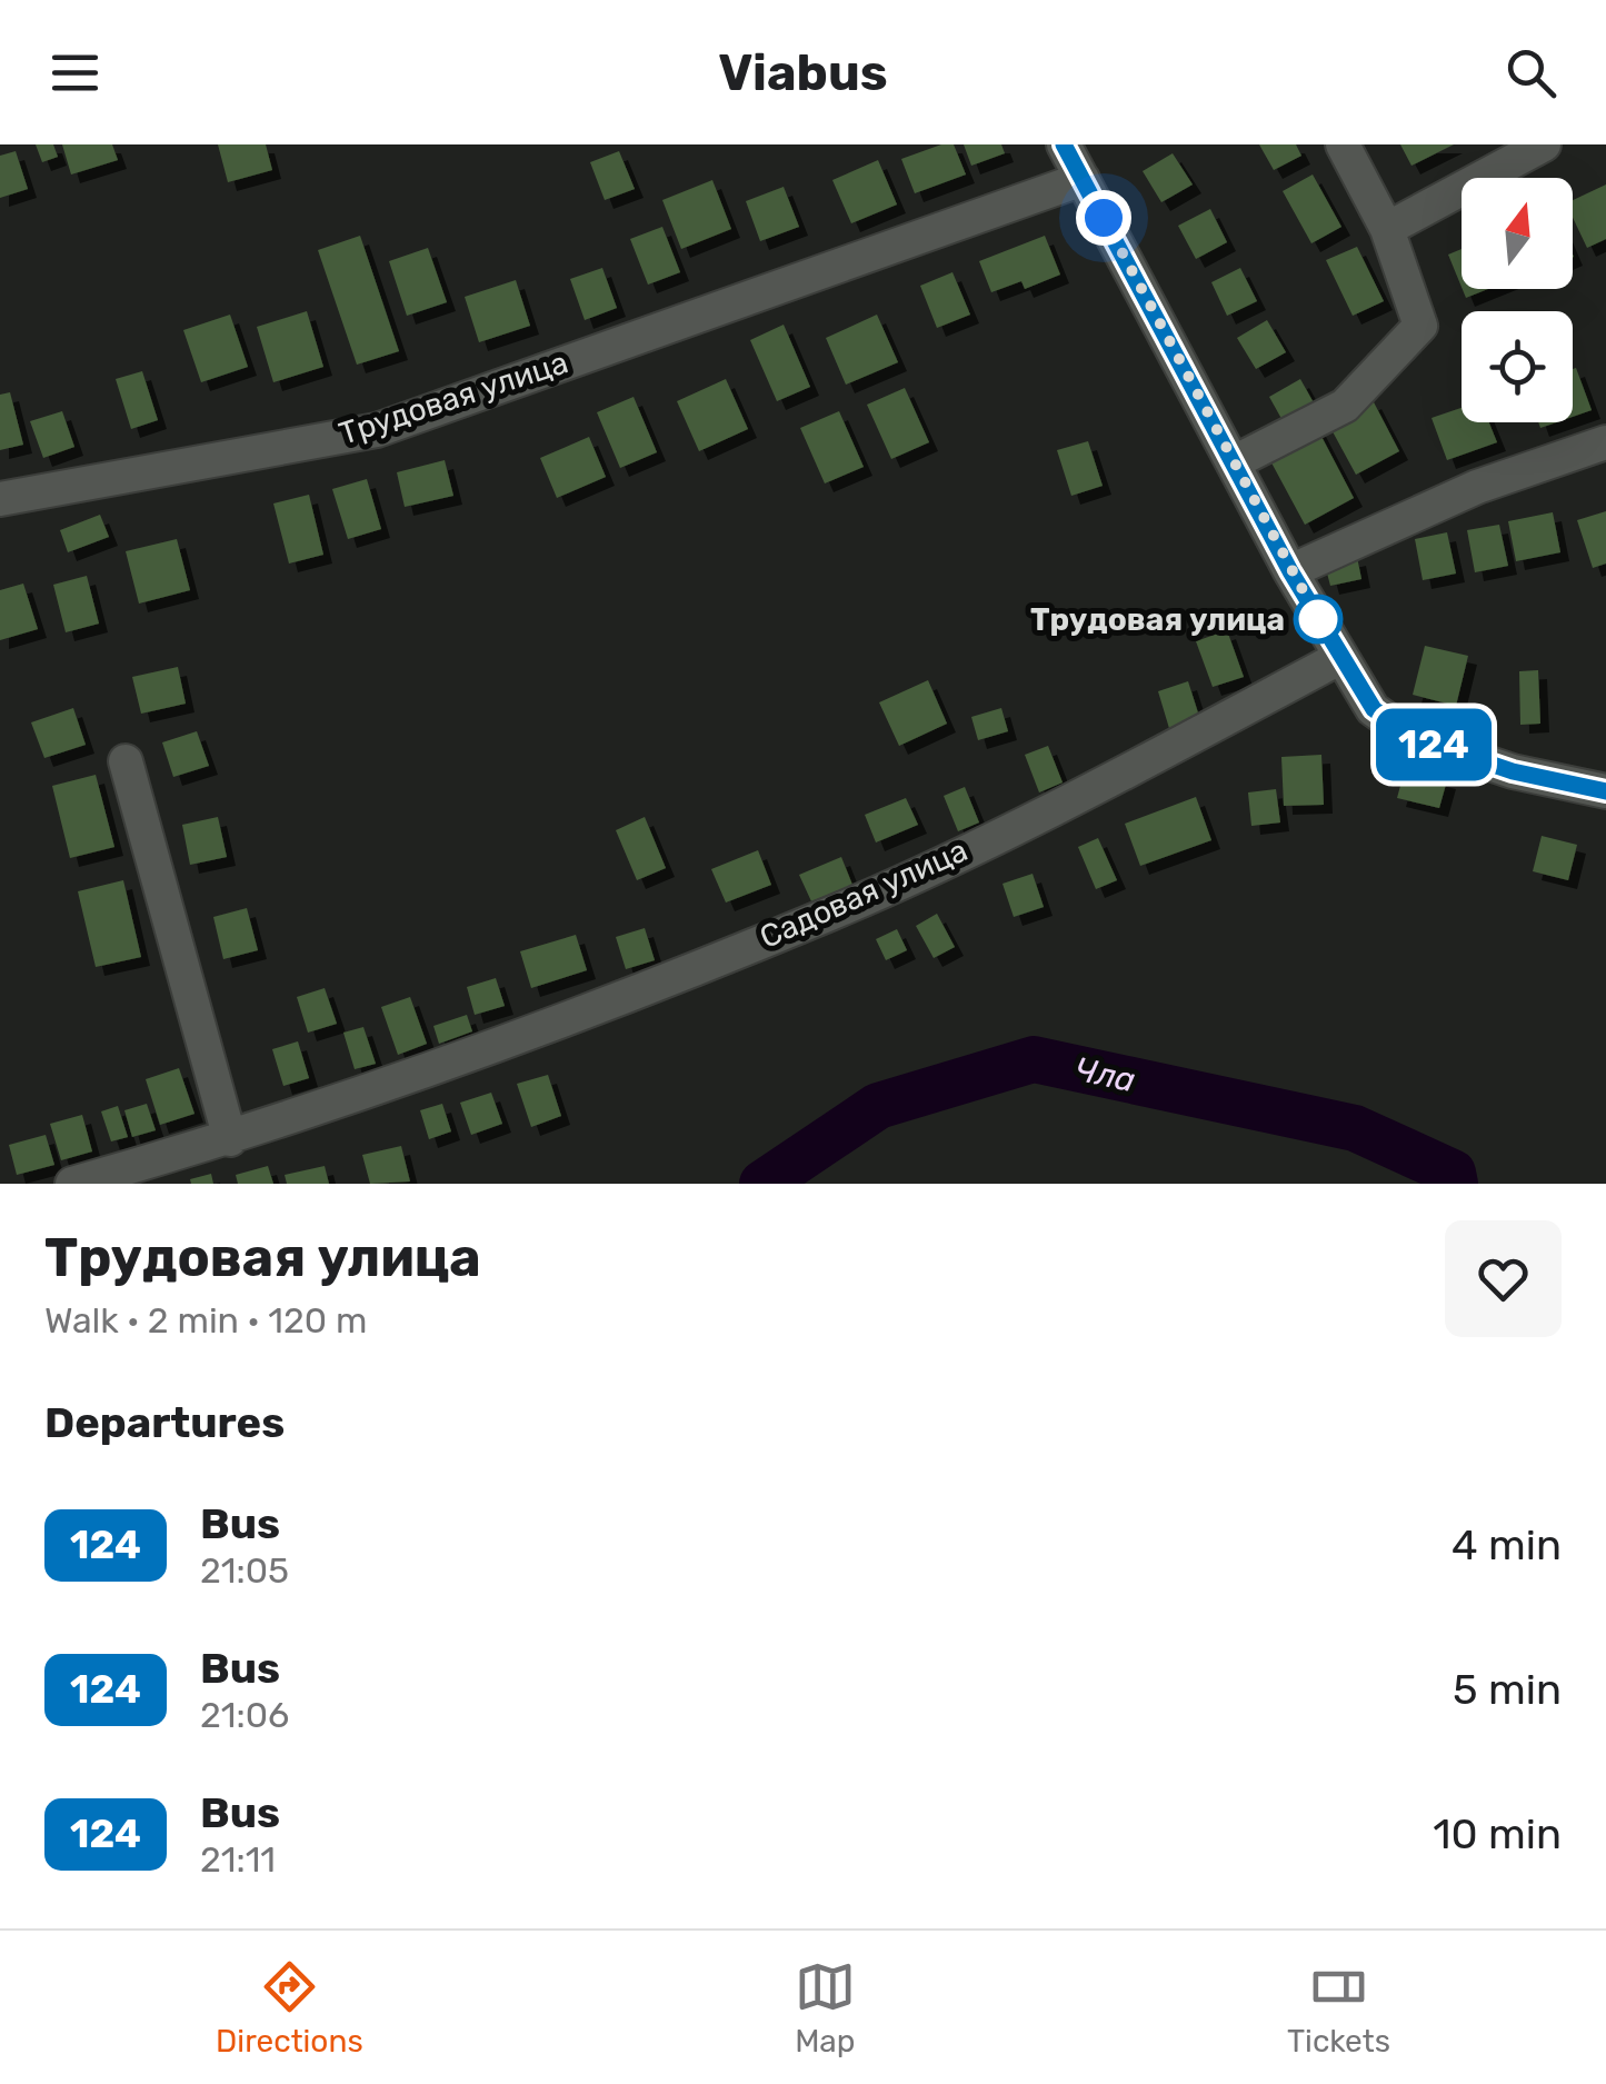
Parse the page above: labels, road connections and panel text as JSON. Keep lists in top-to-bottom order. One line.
{"streets":{"street":["Трудовая улица","Садовая улица"]},"water":["Чла"],"places":["Трудовая улица"],"lines":["bus line 124"],"north":"top","page":{"header":"Viabus","on_map":"124","heading":[["Трудовая улица","Walk · 2 min · 120 m"],"Departures"],"list":[{"mark":"124","name":"Bus","note":"21:05","value":"4 min"},{"mark":"124","name":"Bus","note":"21:06","value":"5 min"},{"mark":"124","name":"Bus","note":"21:11","value":"10 min"}],"tabs":["Directions","Map","Tickets"]}}
